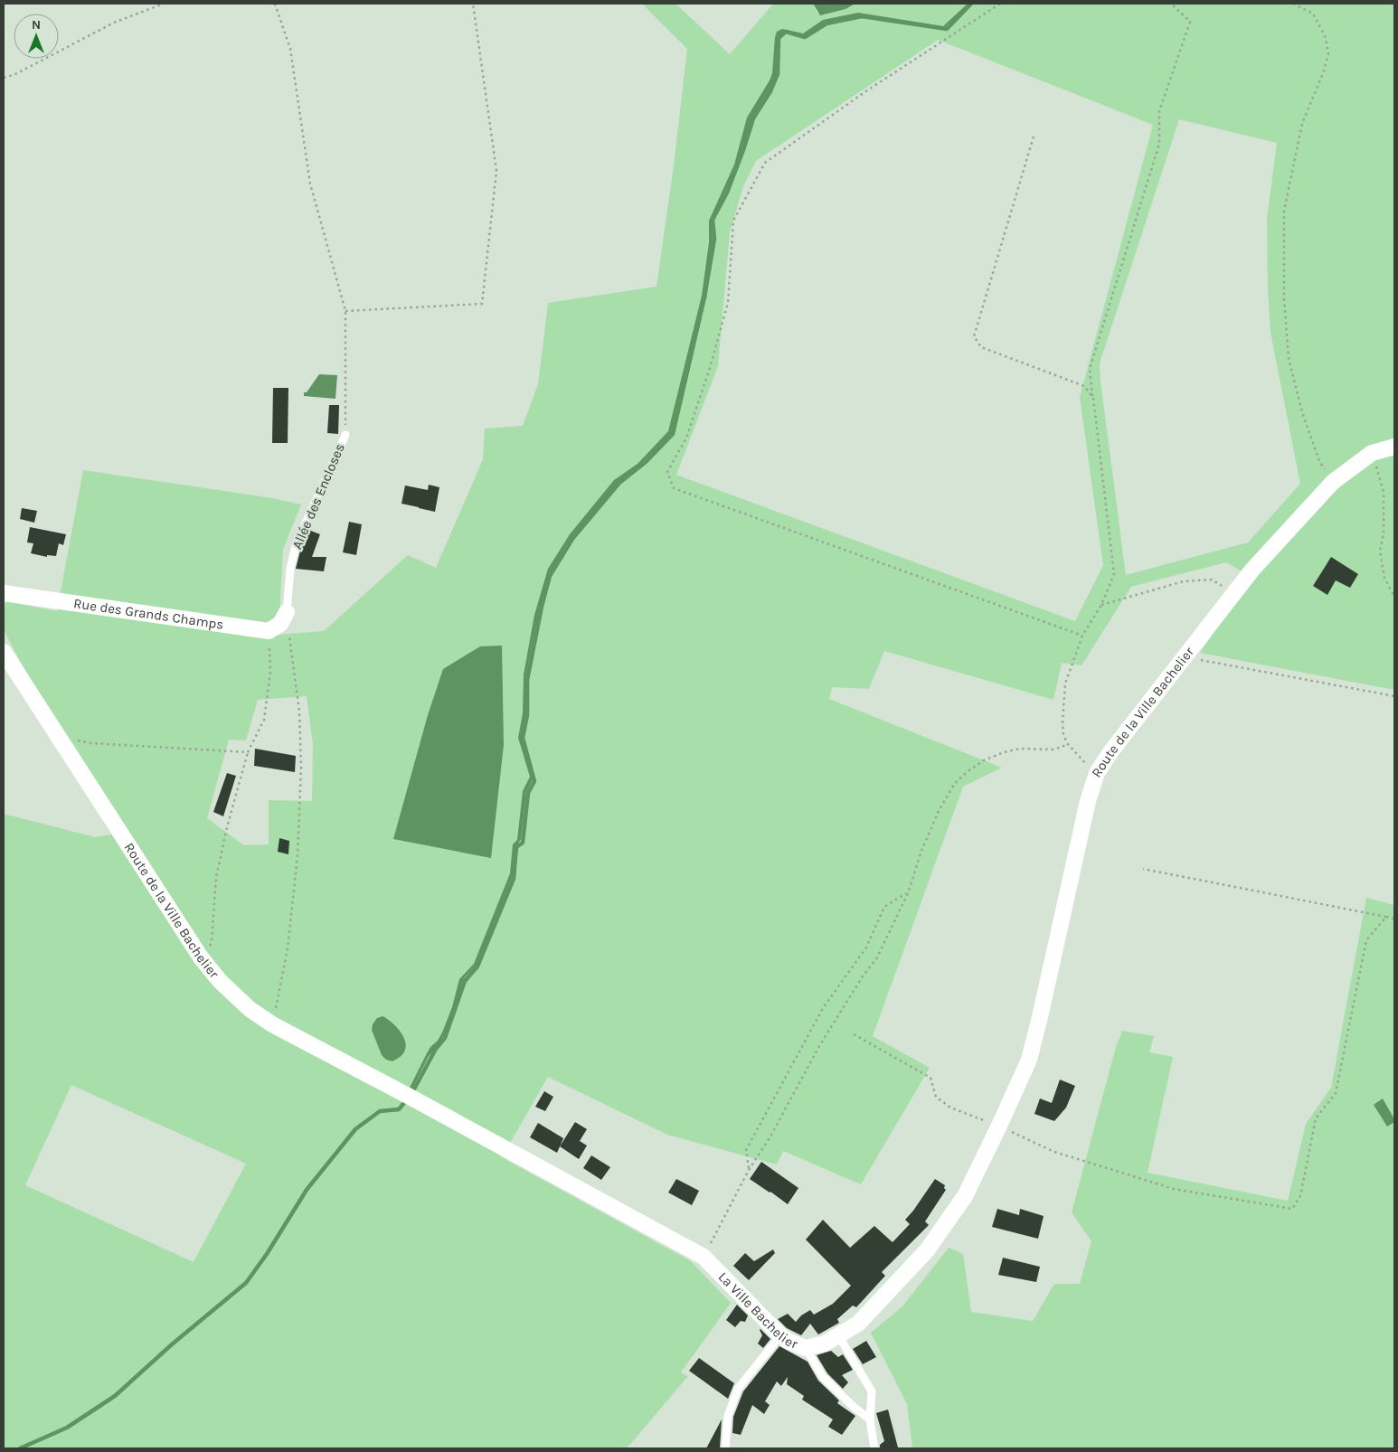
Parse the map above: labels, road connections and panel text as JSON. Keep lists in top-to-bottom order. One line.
{"streets":{"street":["Rue des Grands Champs","Route de la Ville Bachelier","La Ville Bachelier"],"lane":["Allée des Encloses"]},"crossings":[["Route de la Ville Bachelier","La Ville Bachelier"]],"north":"top"}
